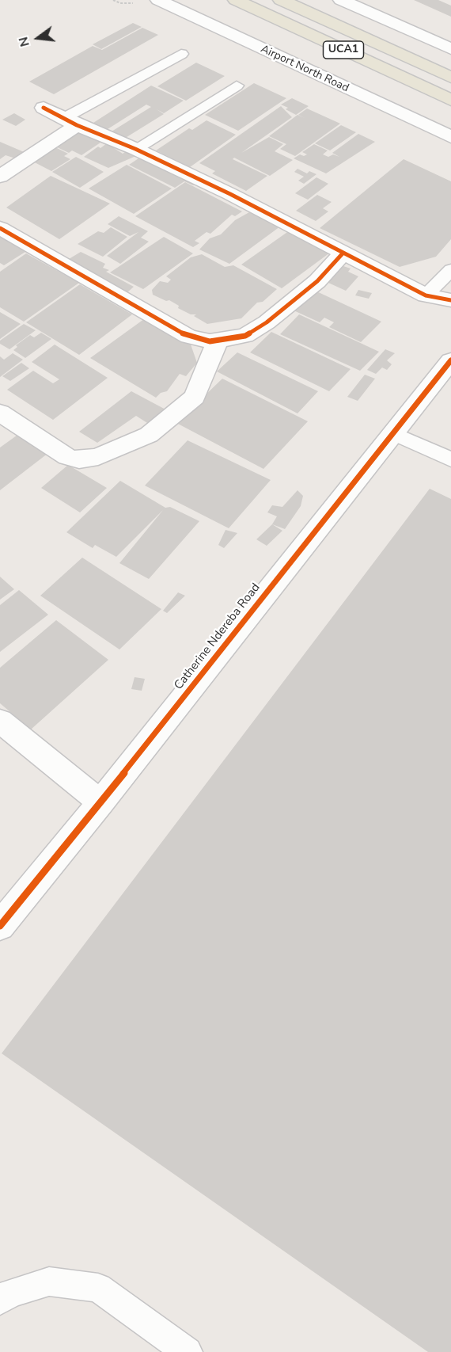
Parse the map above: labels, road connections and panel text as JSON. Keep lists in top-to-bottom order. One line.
{"streets":{"main road":["UCA1"],"street":["Airport North Road","Catherine Ndereba Road"]},"north":"left"}
